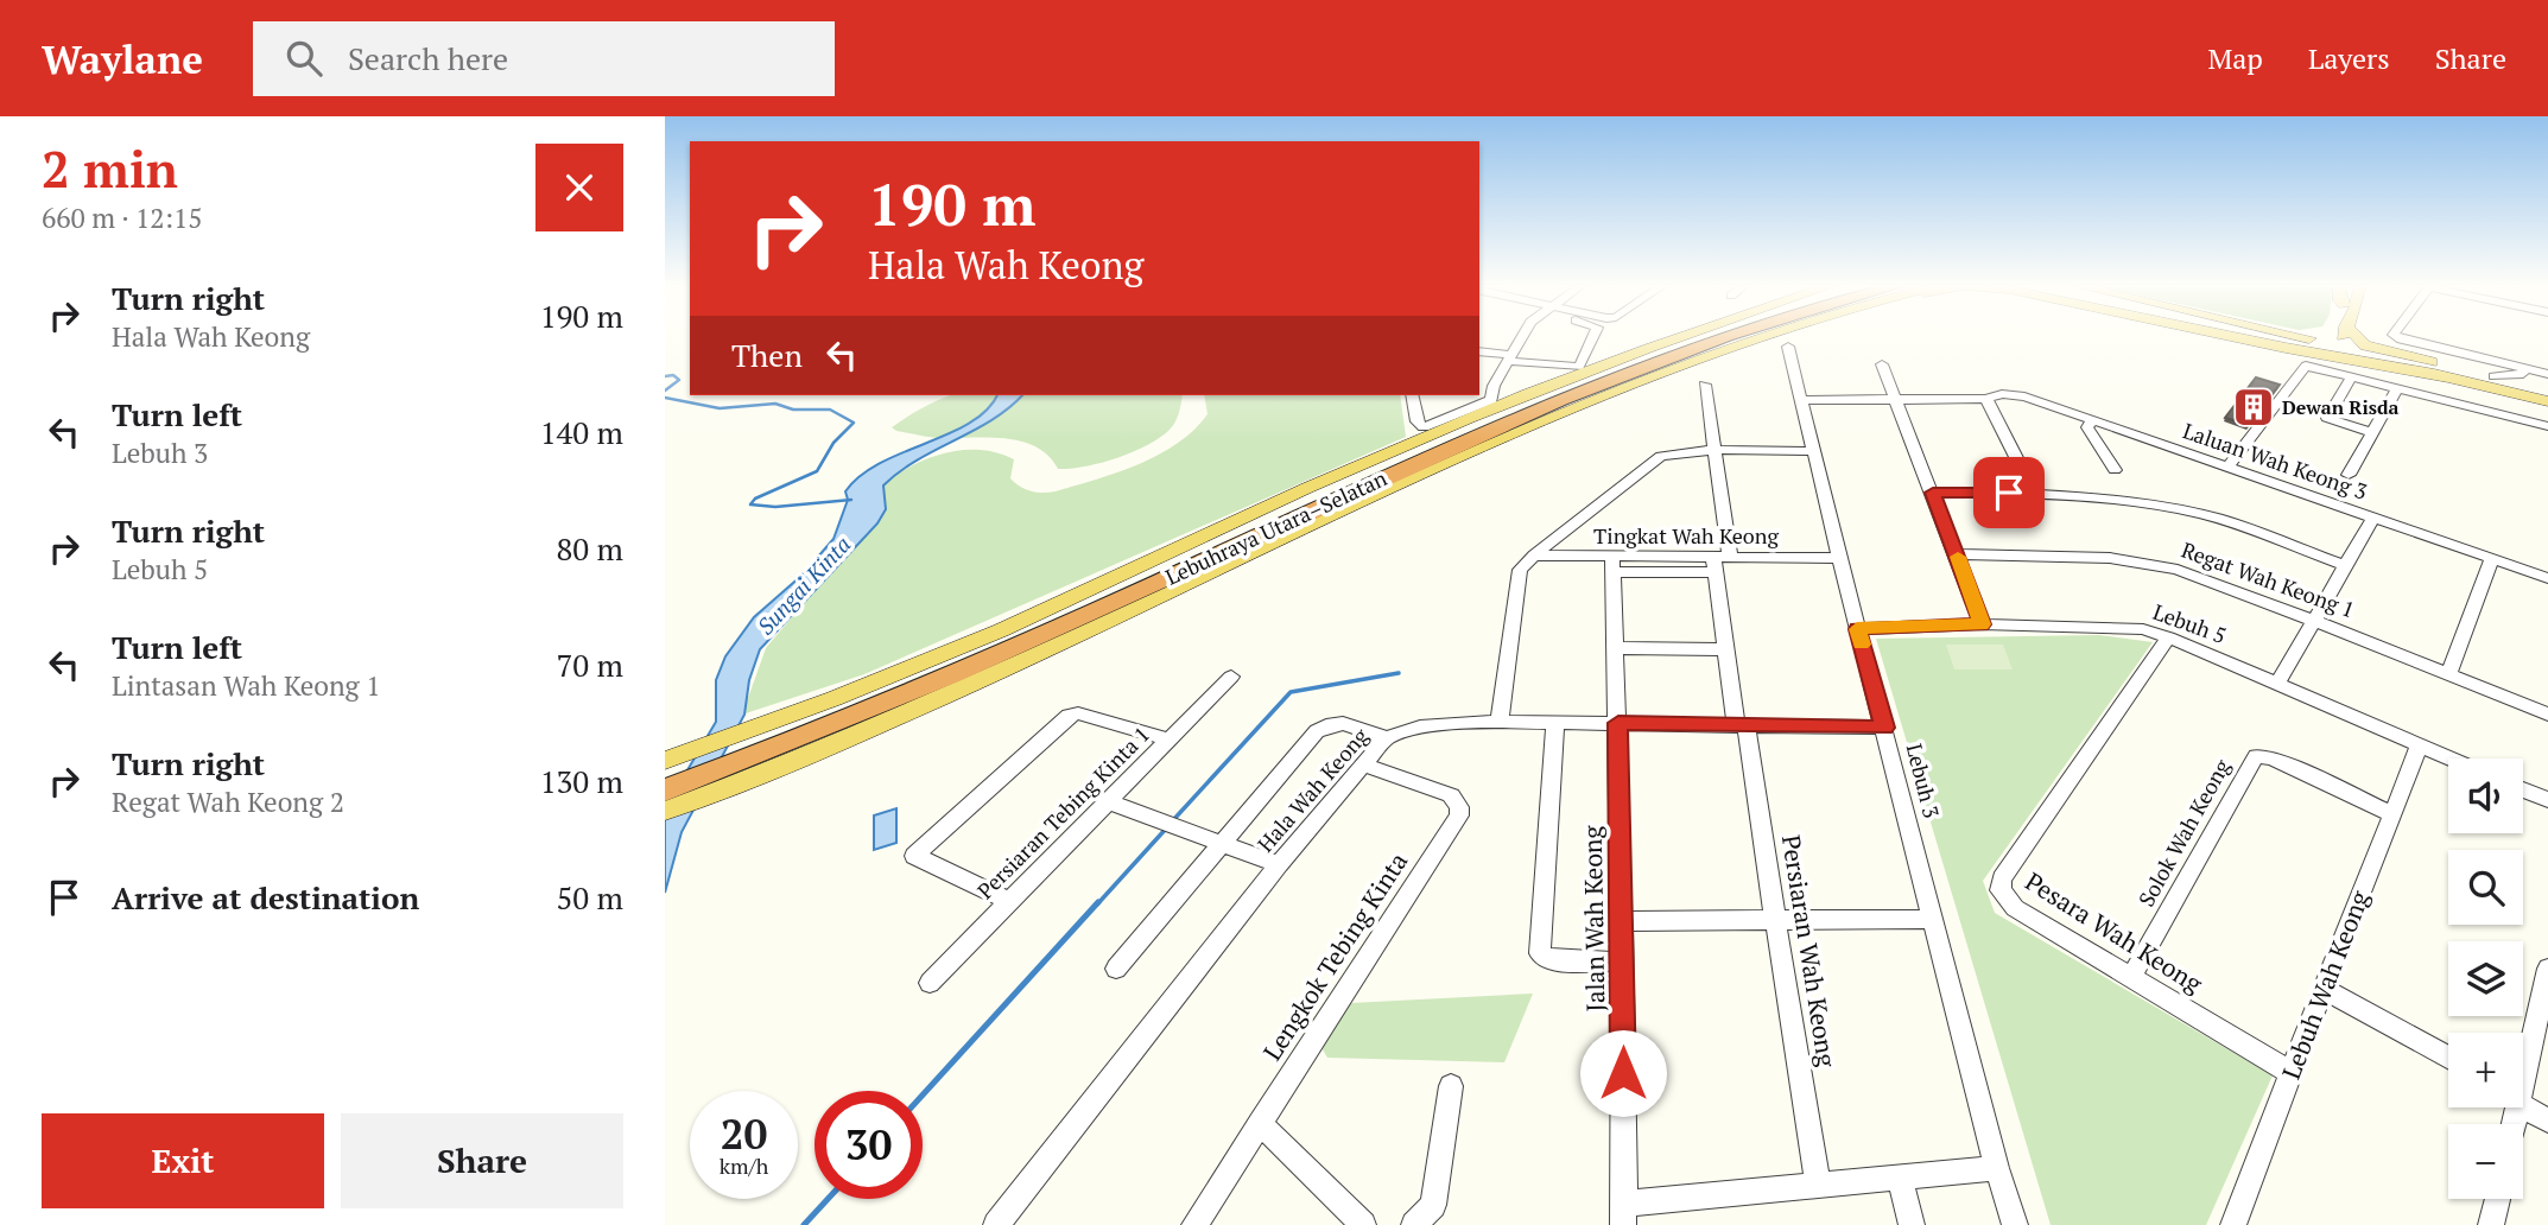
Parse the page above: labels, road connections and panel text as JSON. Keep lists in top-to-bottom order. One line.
{"streets":{"highway":["Lebuhraya Utara–Selatan"],"street":["Laluan Wah Keong 3","Tingkat Wah Keong","Regat Wah Keong 1","Lebuh 5","Lebuh 3","Hala Wah Keong","Persiaran Tebing Kinta 1","Solok Wah Keong","Jalan Wah Keong","Pesara Wah Keong","Persiaran Wah Keong","Lengkok Tebing Kinta","Lebuh Wah Keong"]},"crossings":[["Laluan Wah Keong 3","Lebuh 3"],["Tingkat Wah Keong","Lebuh 3"],["Tingkat Wah Keong","Jalan Wah Keong"],["Tingkat Wah Keong","Persiaran Wah Keong"],["Lebuh 5","Lebuh 3"],["Lebuh 5","Pesara Wah Keong"],["Lebuh 5","Lebuh Wah Keong"],["Lebuh 3","Hala Wah Keong"],["Lebuh 3","Jalan Wah Keong"],["Hala Wah Keong","Jalan Wah Keong"],["Hala Wah Keong","Persiaran Wah Keong"],["Hala Wah Keong","Lengkok Tebing Kinta"],["Solok Wah Keong","Pesara Wah Keong"],["Solok Wah Keong","Lebuh Wah Keong"],["Jalan Wah Keong","Persiaran Wah Keong"],["Pesara Wah Keong","Lebuh Wah Keong"]],"water":["Sungai Kinta"],"places":{"building":["Dewan Risda"]},"page":{"header":"Waylane","search":"Search here","nav":["Map","Layers","Share"],"heading":["2 min","660 m · 12:15"],"turn":["190 m","Hala Wah Keong"],"list":[{"name":"Turn right","note":"Hala Wah Keong","value":"190 m"},{"name":"Turn left","note":"Lebuh 3","value":"140 m"},{"name":"Turn right","note":"Lebuh 5","value":"80 m"},{"name":"Turn left","note":"Lintasan Wah Keong 1","value":"70 m"},{"name":"Turn right","note":"Regat Wah Keong 2","value":"130 m"},{"name":"Arrive at destination","value":"50 m"}],"then":"Then","map_buttons":["+","−"],"speed":"20 km/h","limit":"30","buttons":["Exit","Share"]}}
